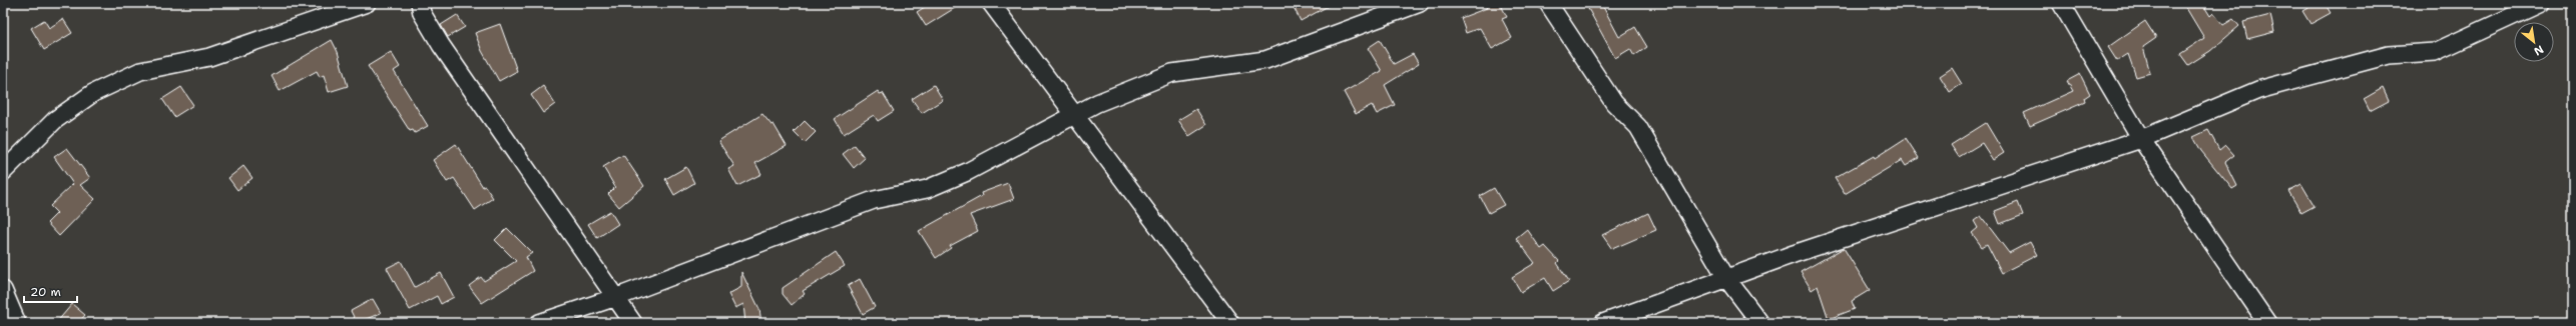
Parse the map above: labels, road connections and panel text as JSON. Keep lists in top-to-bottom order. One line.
{"scale_bar":"20 m","north":"bottom right"}
